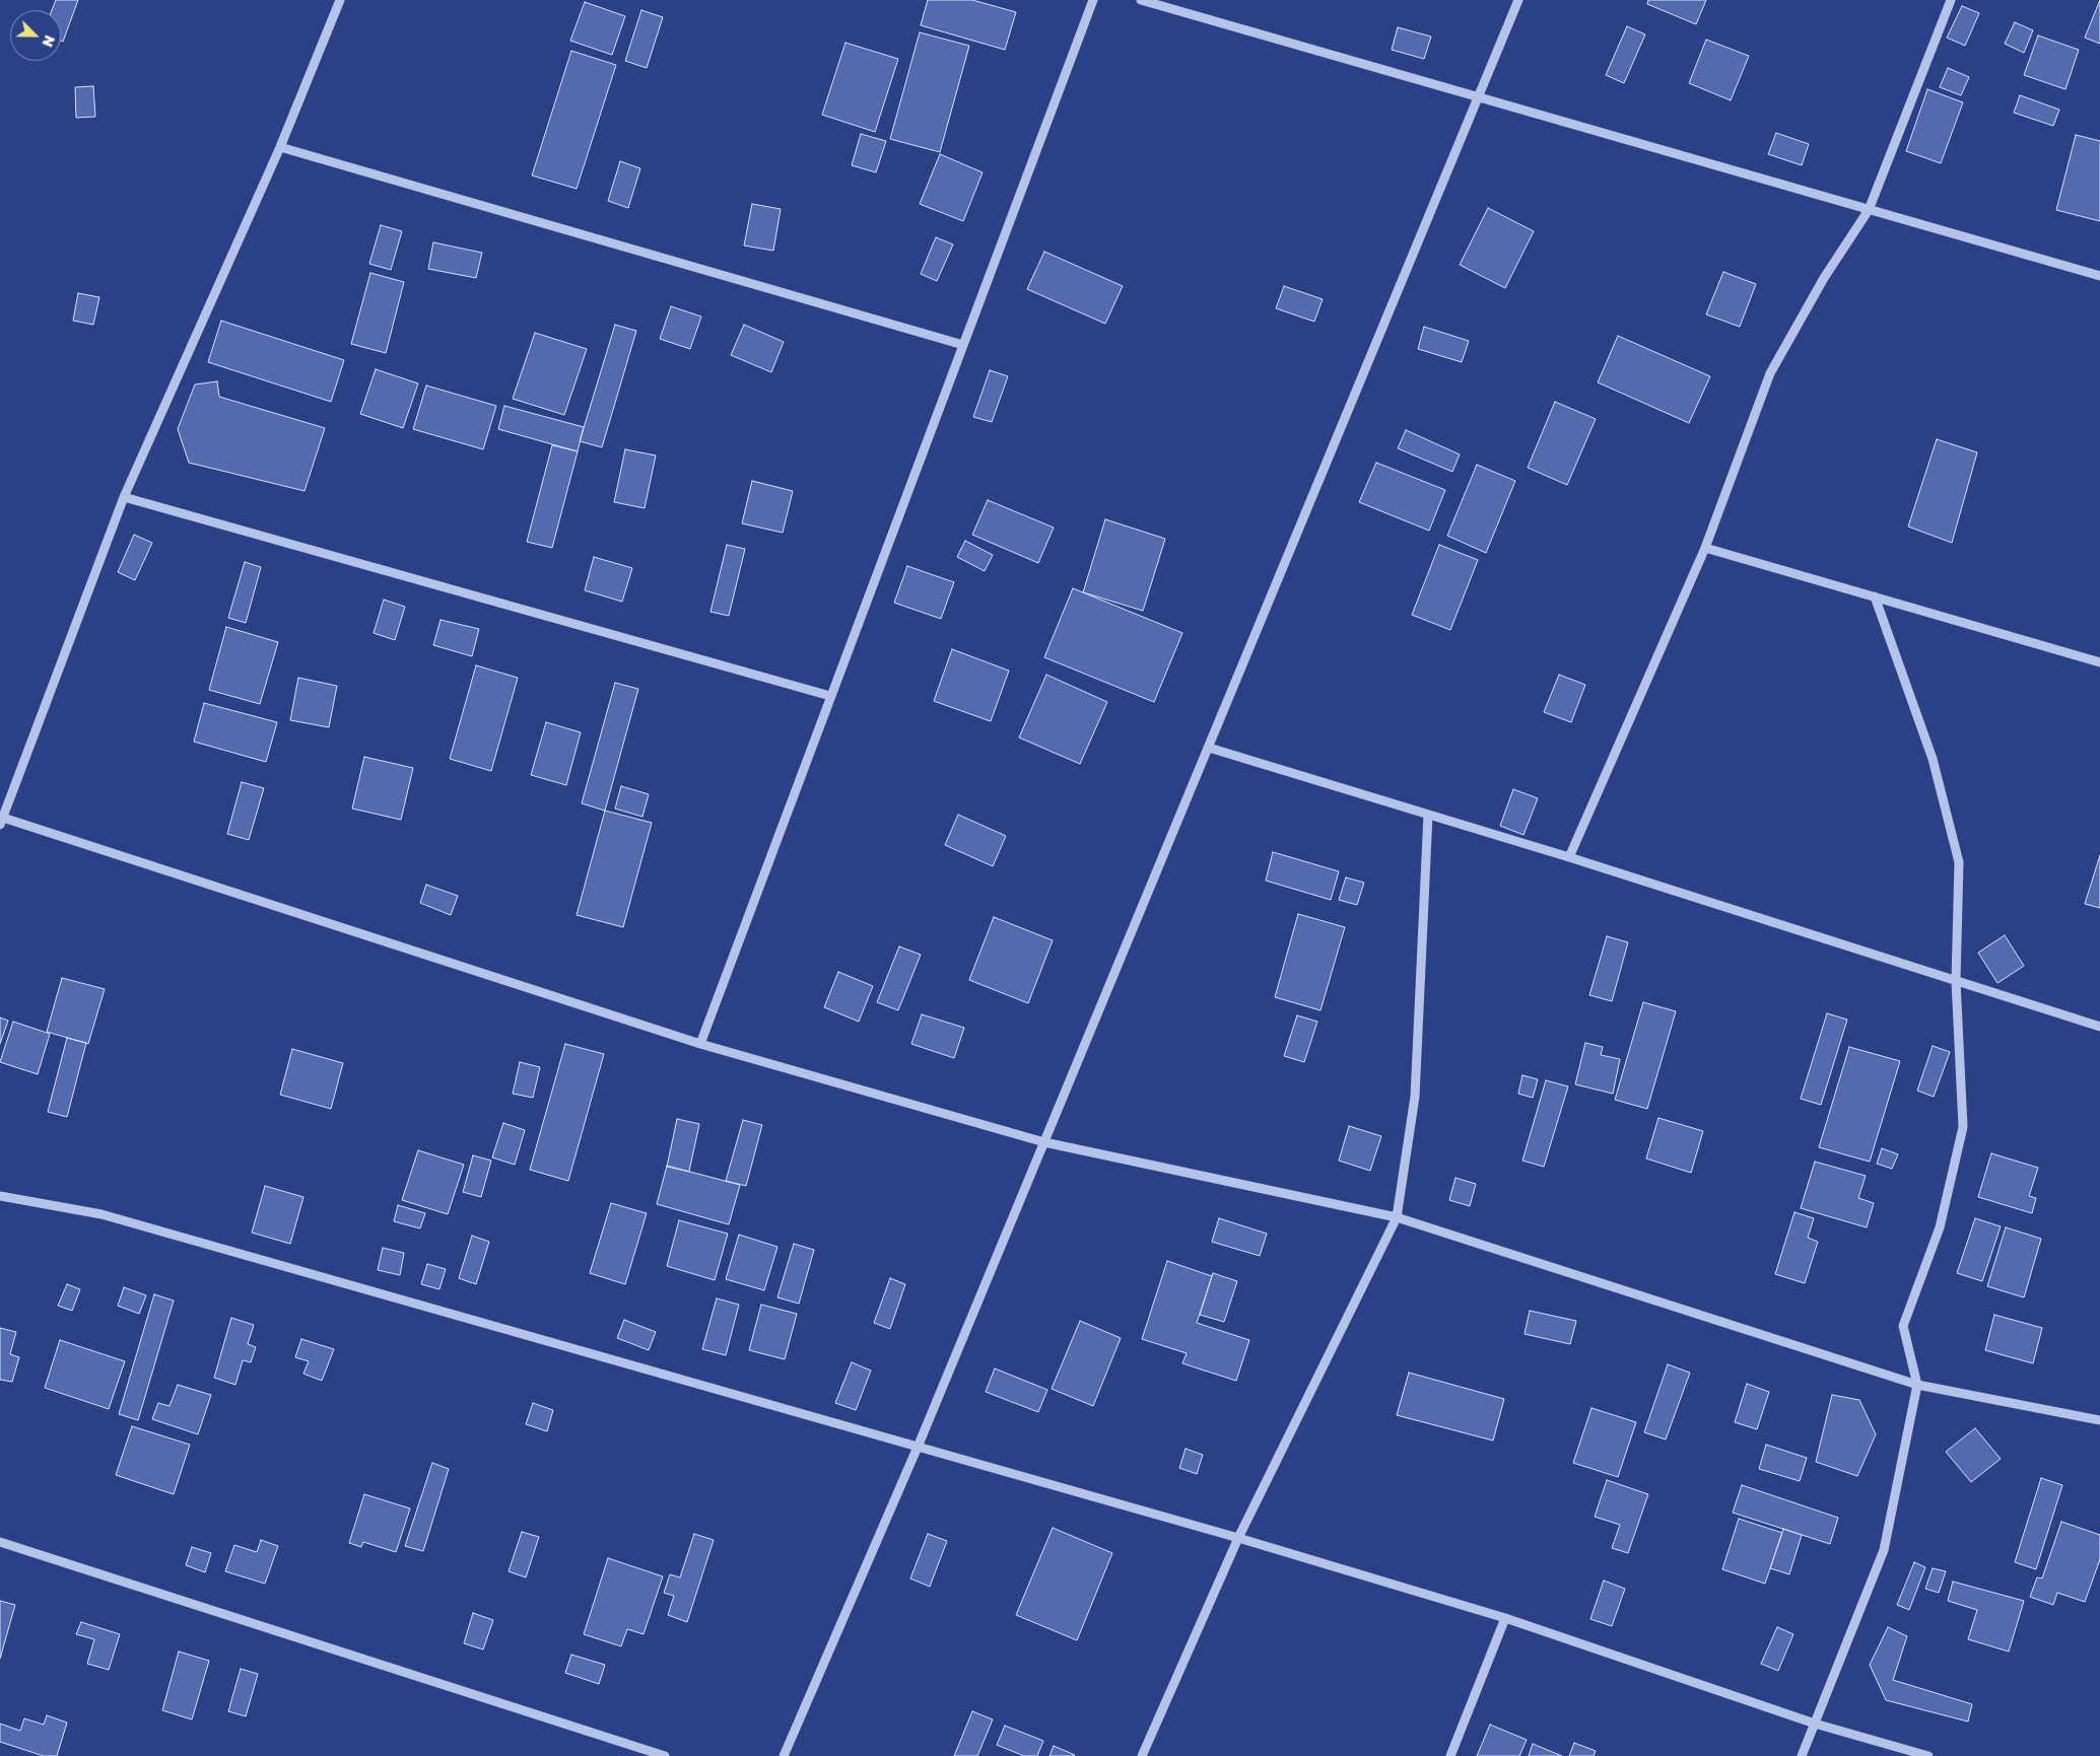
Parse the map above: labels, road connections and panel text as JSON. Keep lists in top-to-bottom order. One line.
{"north":"bottom right"}
